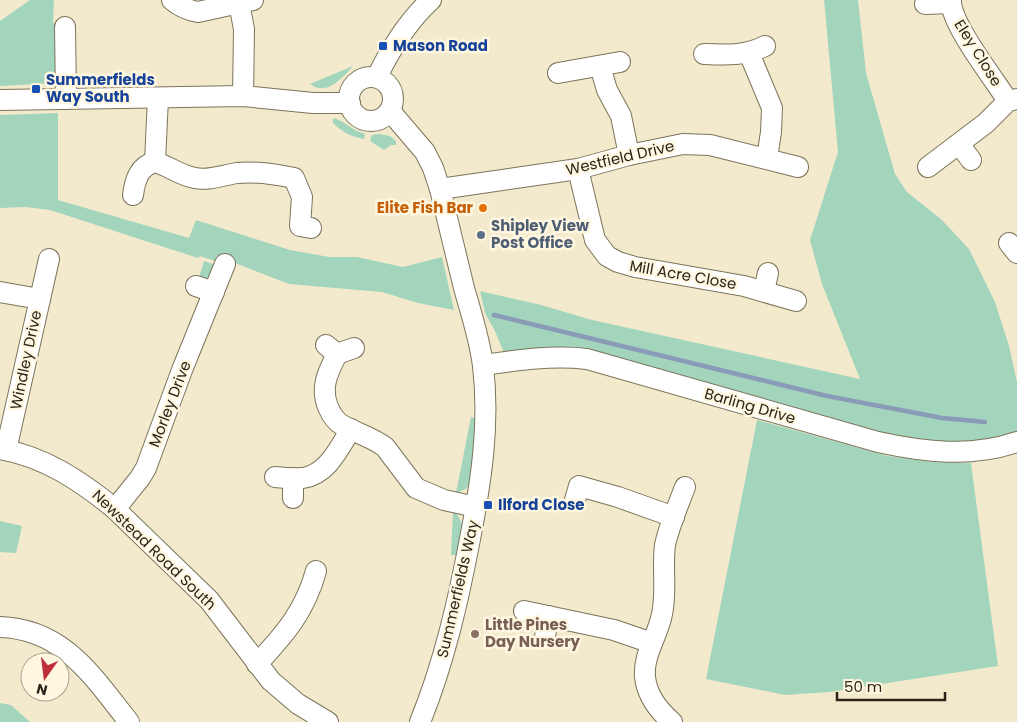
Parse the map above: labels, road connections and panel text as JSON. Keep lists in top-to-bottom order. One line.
{"streets":{"street":["Eley Close","Westfield Drive","Mill Acre Close","Windley Drive","Morley Drive","Barling Drive","Newstead Road South","Summerfields Way"]},"crossings":[["Westfield Drive","Mill Acre Close"],["Westfield Drive","Summerfields Way"],["Windley Drive","Newstead Road South"],["Morley Drive","Newstead Road South"],["Barling Drive","Summerfields Way"]],"places":{"transit":["Mason Road","Summerfields Way South","Ilford Close"],"other":["Elite Fish Bar","Shipley View Post Office","Little Pines Day Nursery"]},"scale_bar":"50 m","north":"bottom"}
